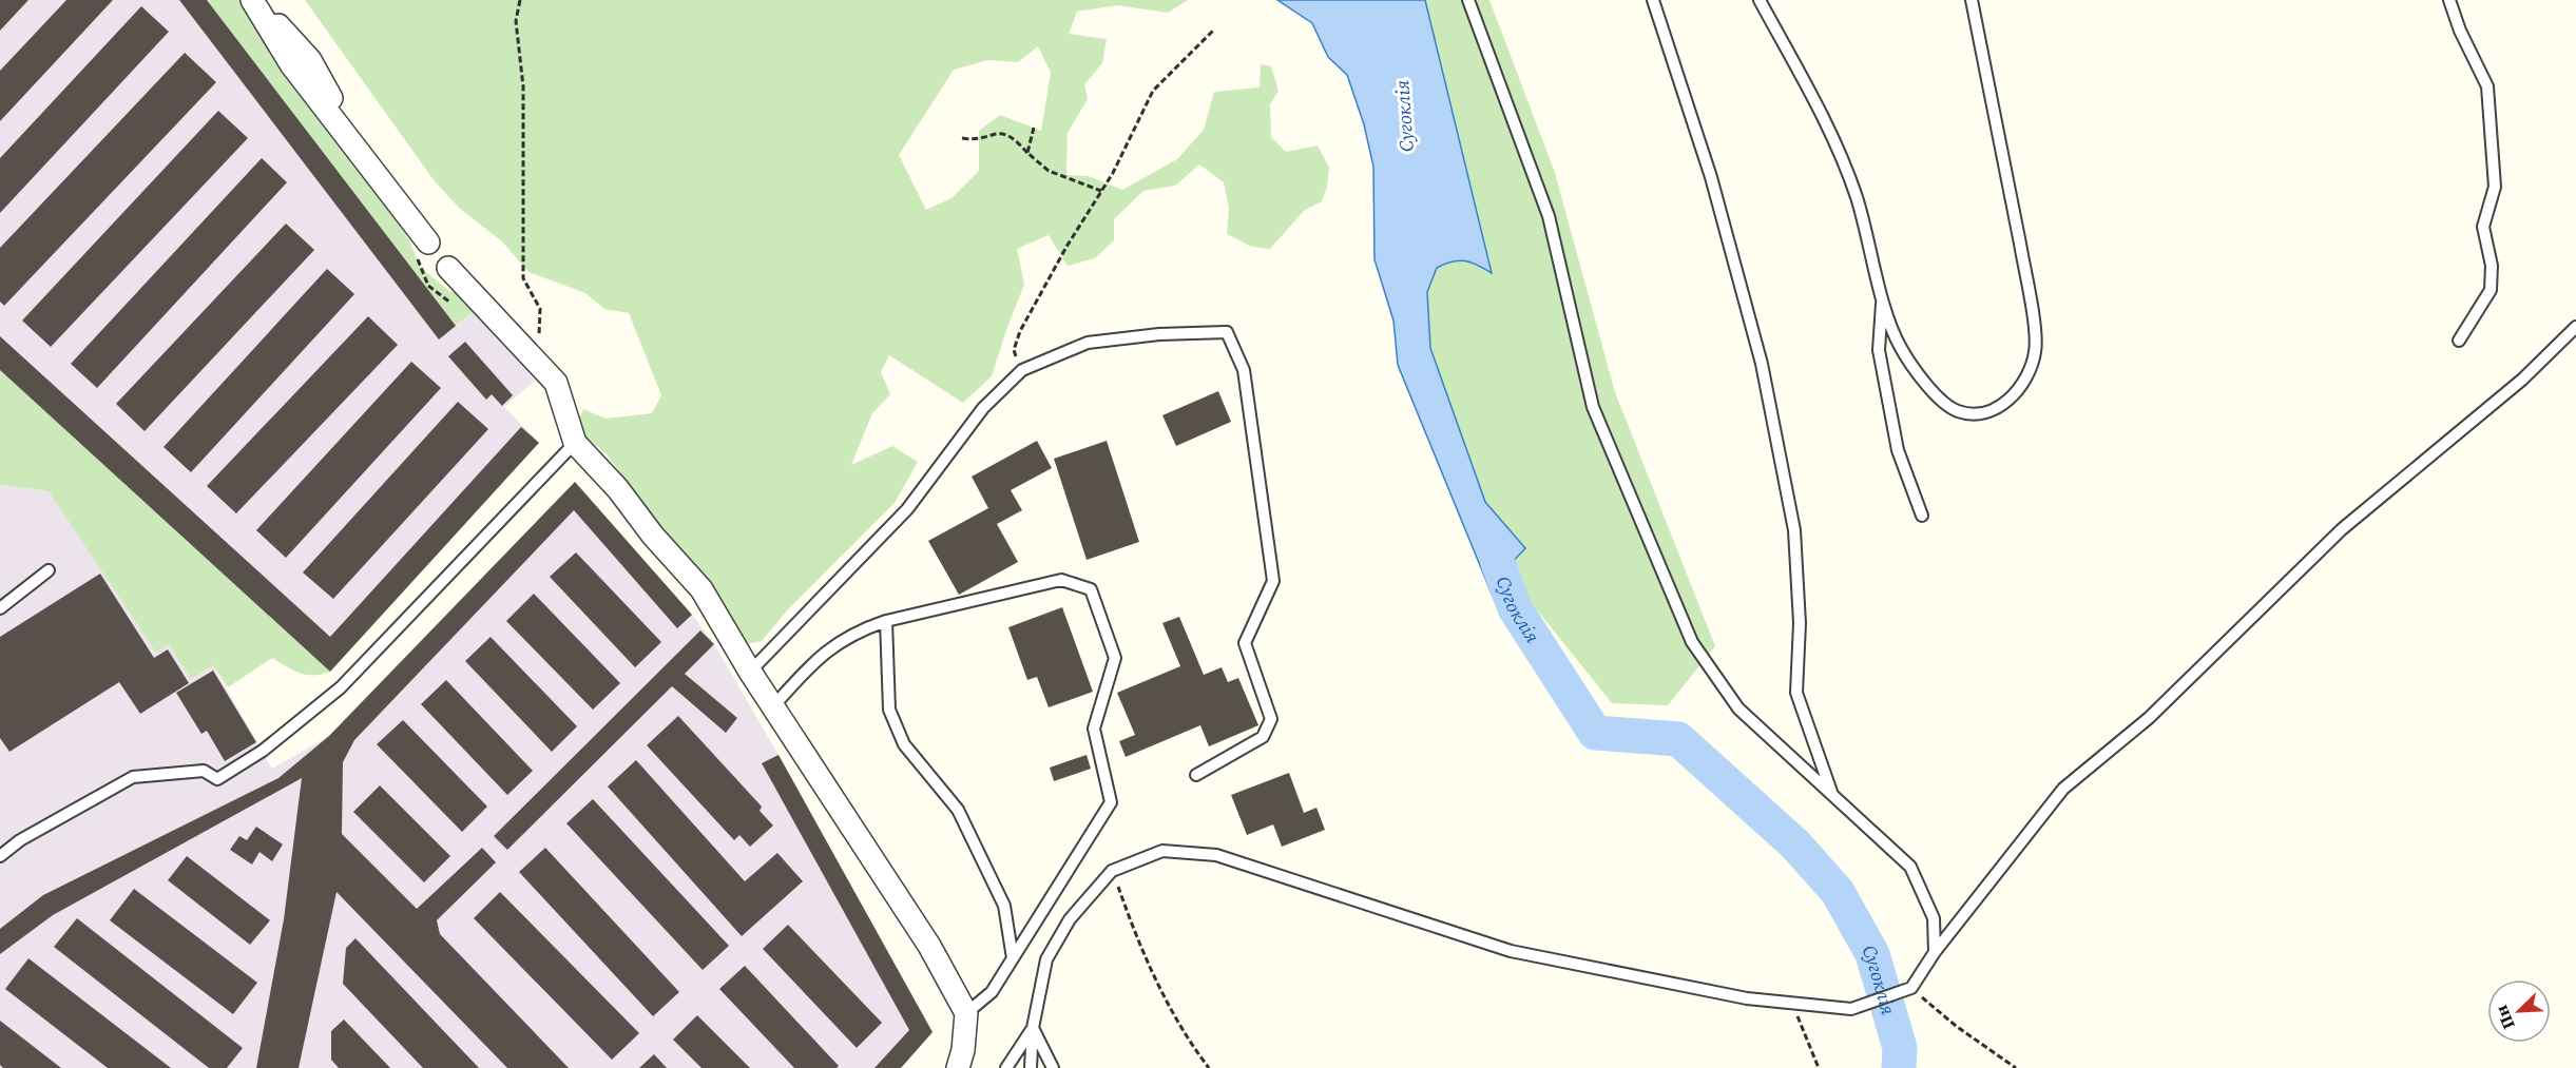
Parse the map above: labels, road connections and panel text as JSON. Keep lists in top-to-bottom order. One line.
{"water":["Сугоклія"],"north":"bottom left"}
